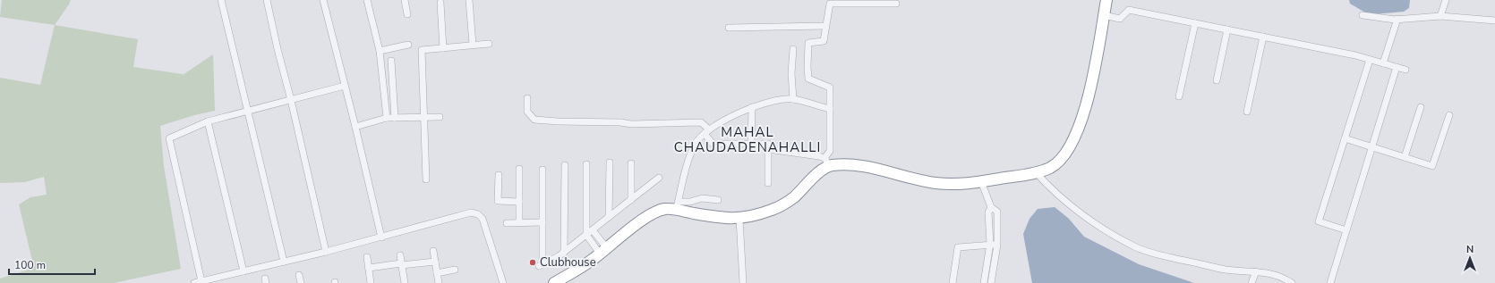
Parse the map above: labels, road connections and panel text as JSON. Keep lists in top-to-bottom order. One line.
{"districts":["MAHAL CHAUDADENAHALLI"],"places":["Clubhouse"],"scale_bar":"100 m","north":"top"}
